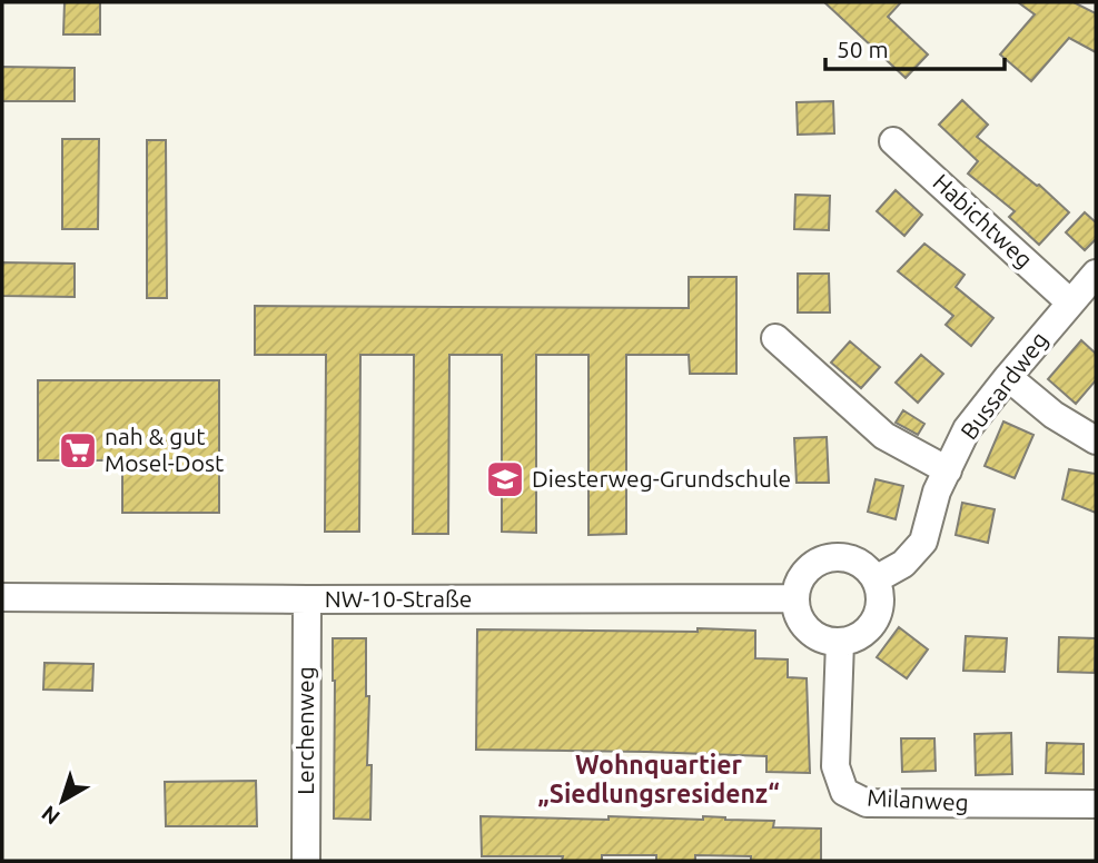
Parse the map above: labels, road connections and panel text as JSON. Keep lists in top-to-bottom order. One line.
{"streets":{"street":["Habichtweg","Bussardweg","NW-10-Straße","Lerchenweg","Milanweg"]},"crossings":[["Habichtweg","Bussardweg"],["Bussardweg","NW-10-Straße"],["Bussardweg","Milanweg"],["NW-10-Straße","Lerchenweg"],["NW-10-Straße","Milanweg"]],"districts":["Wohnquartier „Siedlungsresidenz“"],"places":{"supermarket":["nah & gut Mosel-Dost"],"school or university":["Diesterweg-Grundschule"]},"scale_bar":"50 m","north":"bottom left"}
